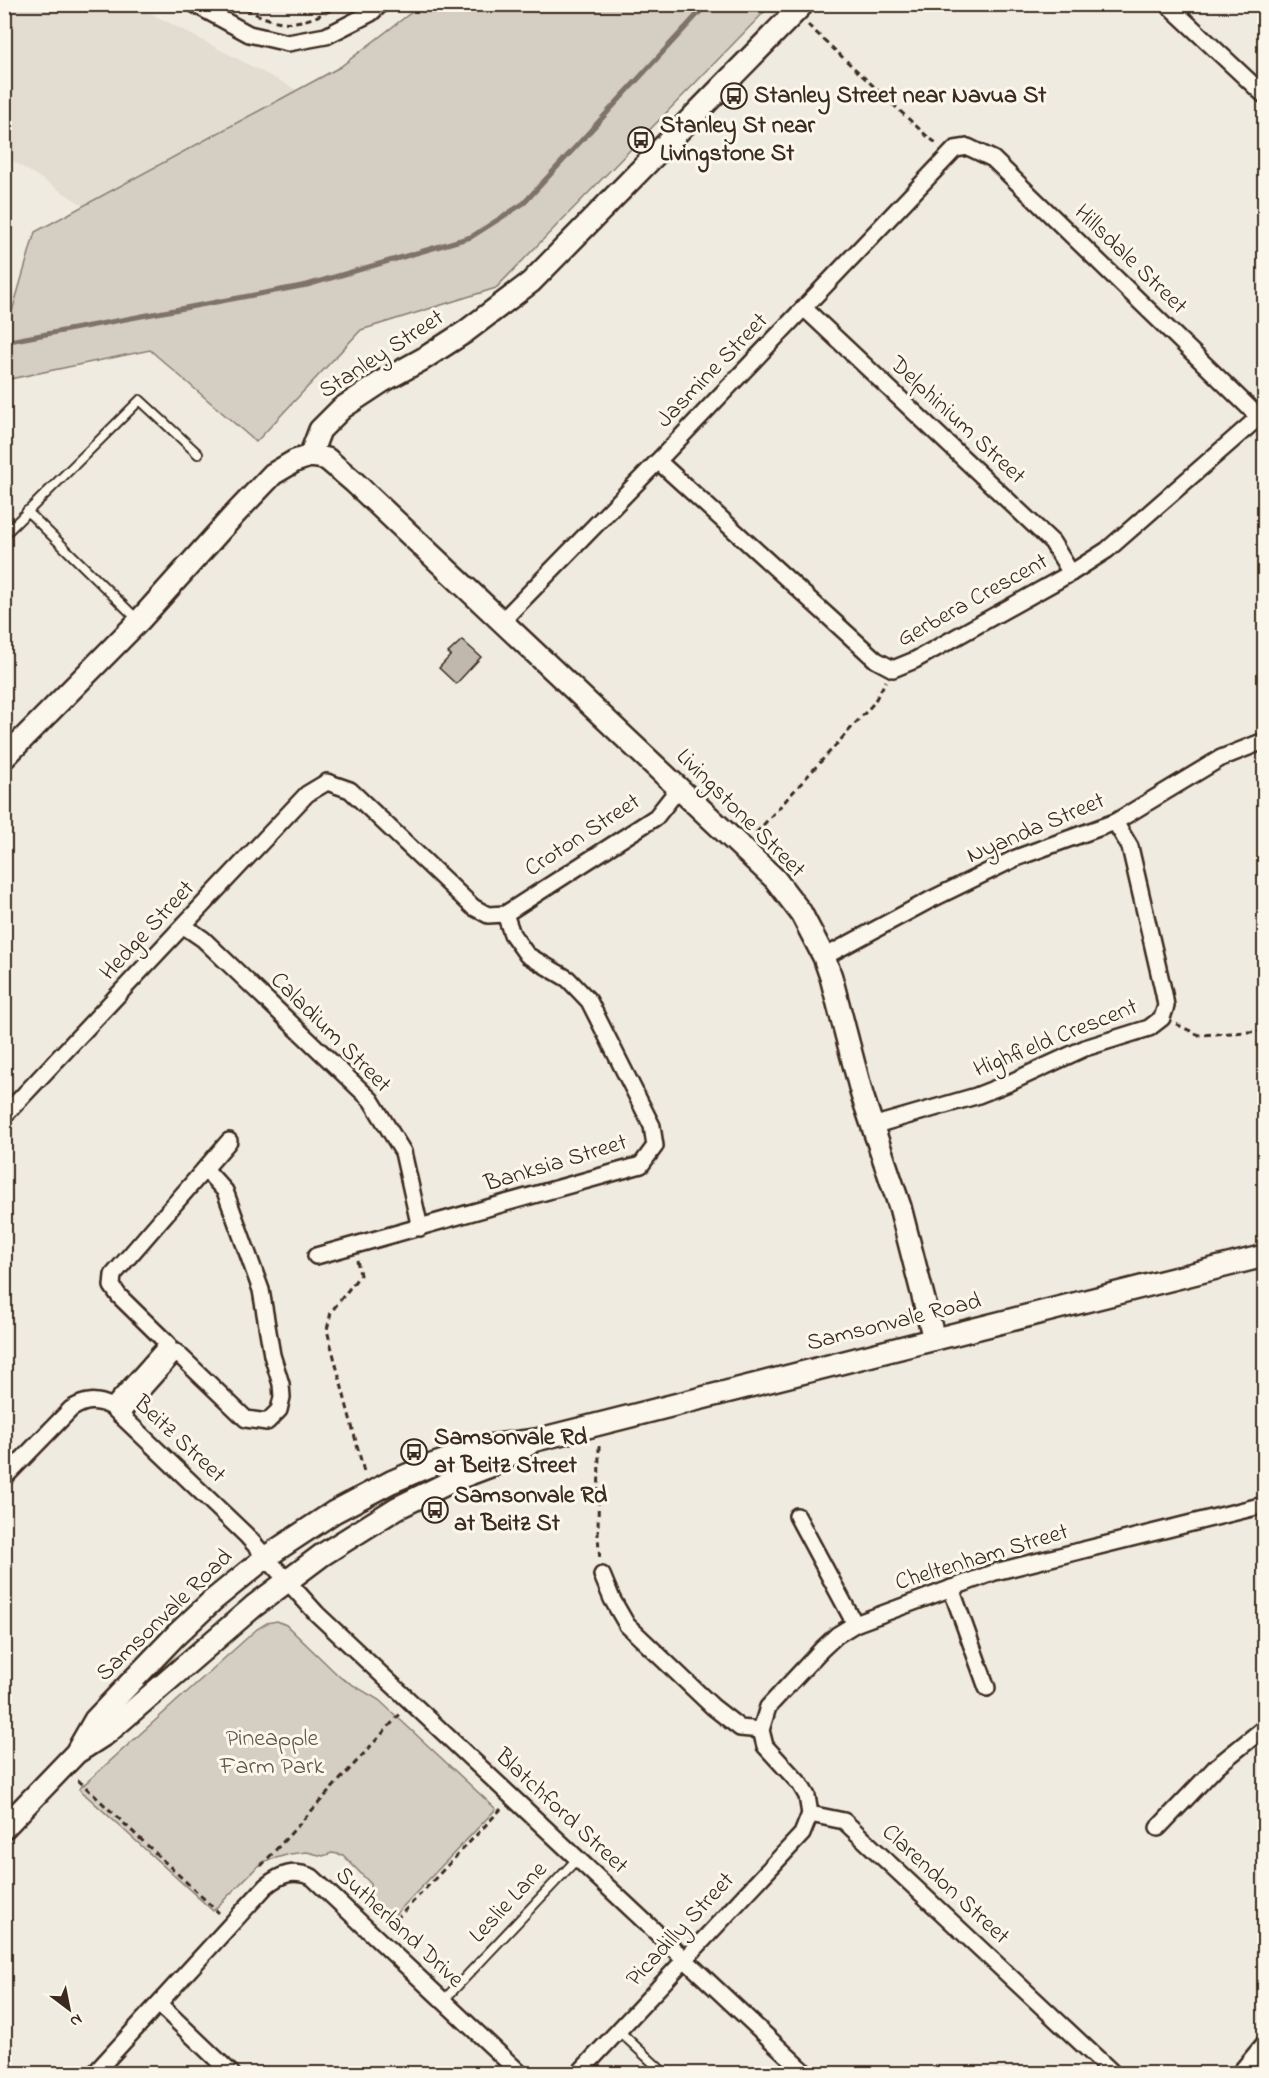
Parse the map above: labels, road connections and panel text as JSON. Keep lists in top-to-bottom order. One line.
{"streets":{"street":["Hillsdale Street","Stanley Street","Jasmine Street","Delphinium Street","Gerbera Crescent","Livingstone Street","Nyanda Street","Croton Street","Hedge Street","Caladium Street","Highfield Crescent","Banksia Street","Samsonvale Road","Beitz Street","Cheltenham Street","Blatchford Street","Clarendon Street","Sutherland Drive","Picadilly Street"],"lane":["Leslie Lane"]},"crossings":[["Hillsdale Street","Jasmine Street"],["Hillsdale Street","Gerbera Crescent"],["Stanley Street","Livingstone Street"],["Jasmine Street","Delphinium Street"],["Jasmine Street","Gerbera Crescent"],["Jasmine Street","Livingstone Street"],["Delphinium Street","Gerbera Crescent"],["Livingstone Street","Nyanda Street"],["Livingstone Street","Croton Street"],["Livingstone Street","Highfield Crescent"],["Livingstone Street","Samsonvale Road"],["Nyanda Street","Highfield Crescent"],["Croton Street","Hedge Street"],["Croton Street","Banksia Street"],["Hedge Street","Caladium Street"],["Hedge Street","Banksia Street"],["Caladium Street","Banksia Street"],["Samsonvale Road","Beitz Street"],["Samsonvale Road","Blatchford Street"],["Beitz Street","Blatchford Street"],["Blatchford Street","Leslie Lane"],["Blatchford Street","Picadilly Street"],["Clarendon Street","Picadilly Street"],["Leslie Lane","Sutherland Drive"]],"parks":["Pineapple Farm Park"],"places":{"bus stop":["Stanley Street near Navua St","Stanley St near Livingstone St","Samsonvale Rd at Beitz Street","Samsonvale Rd at Beitz St"]},"north":"bottom right"}
